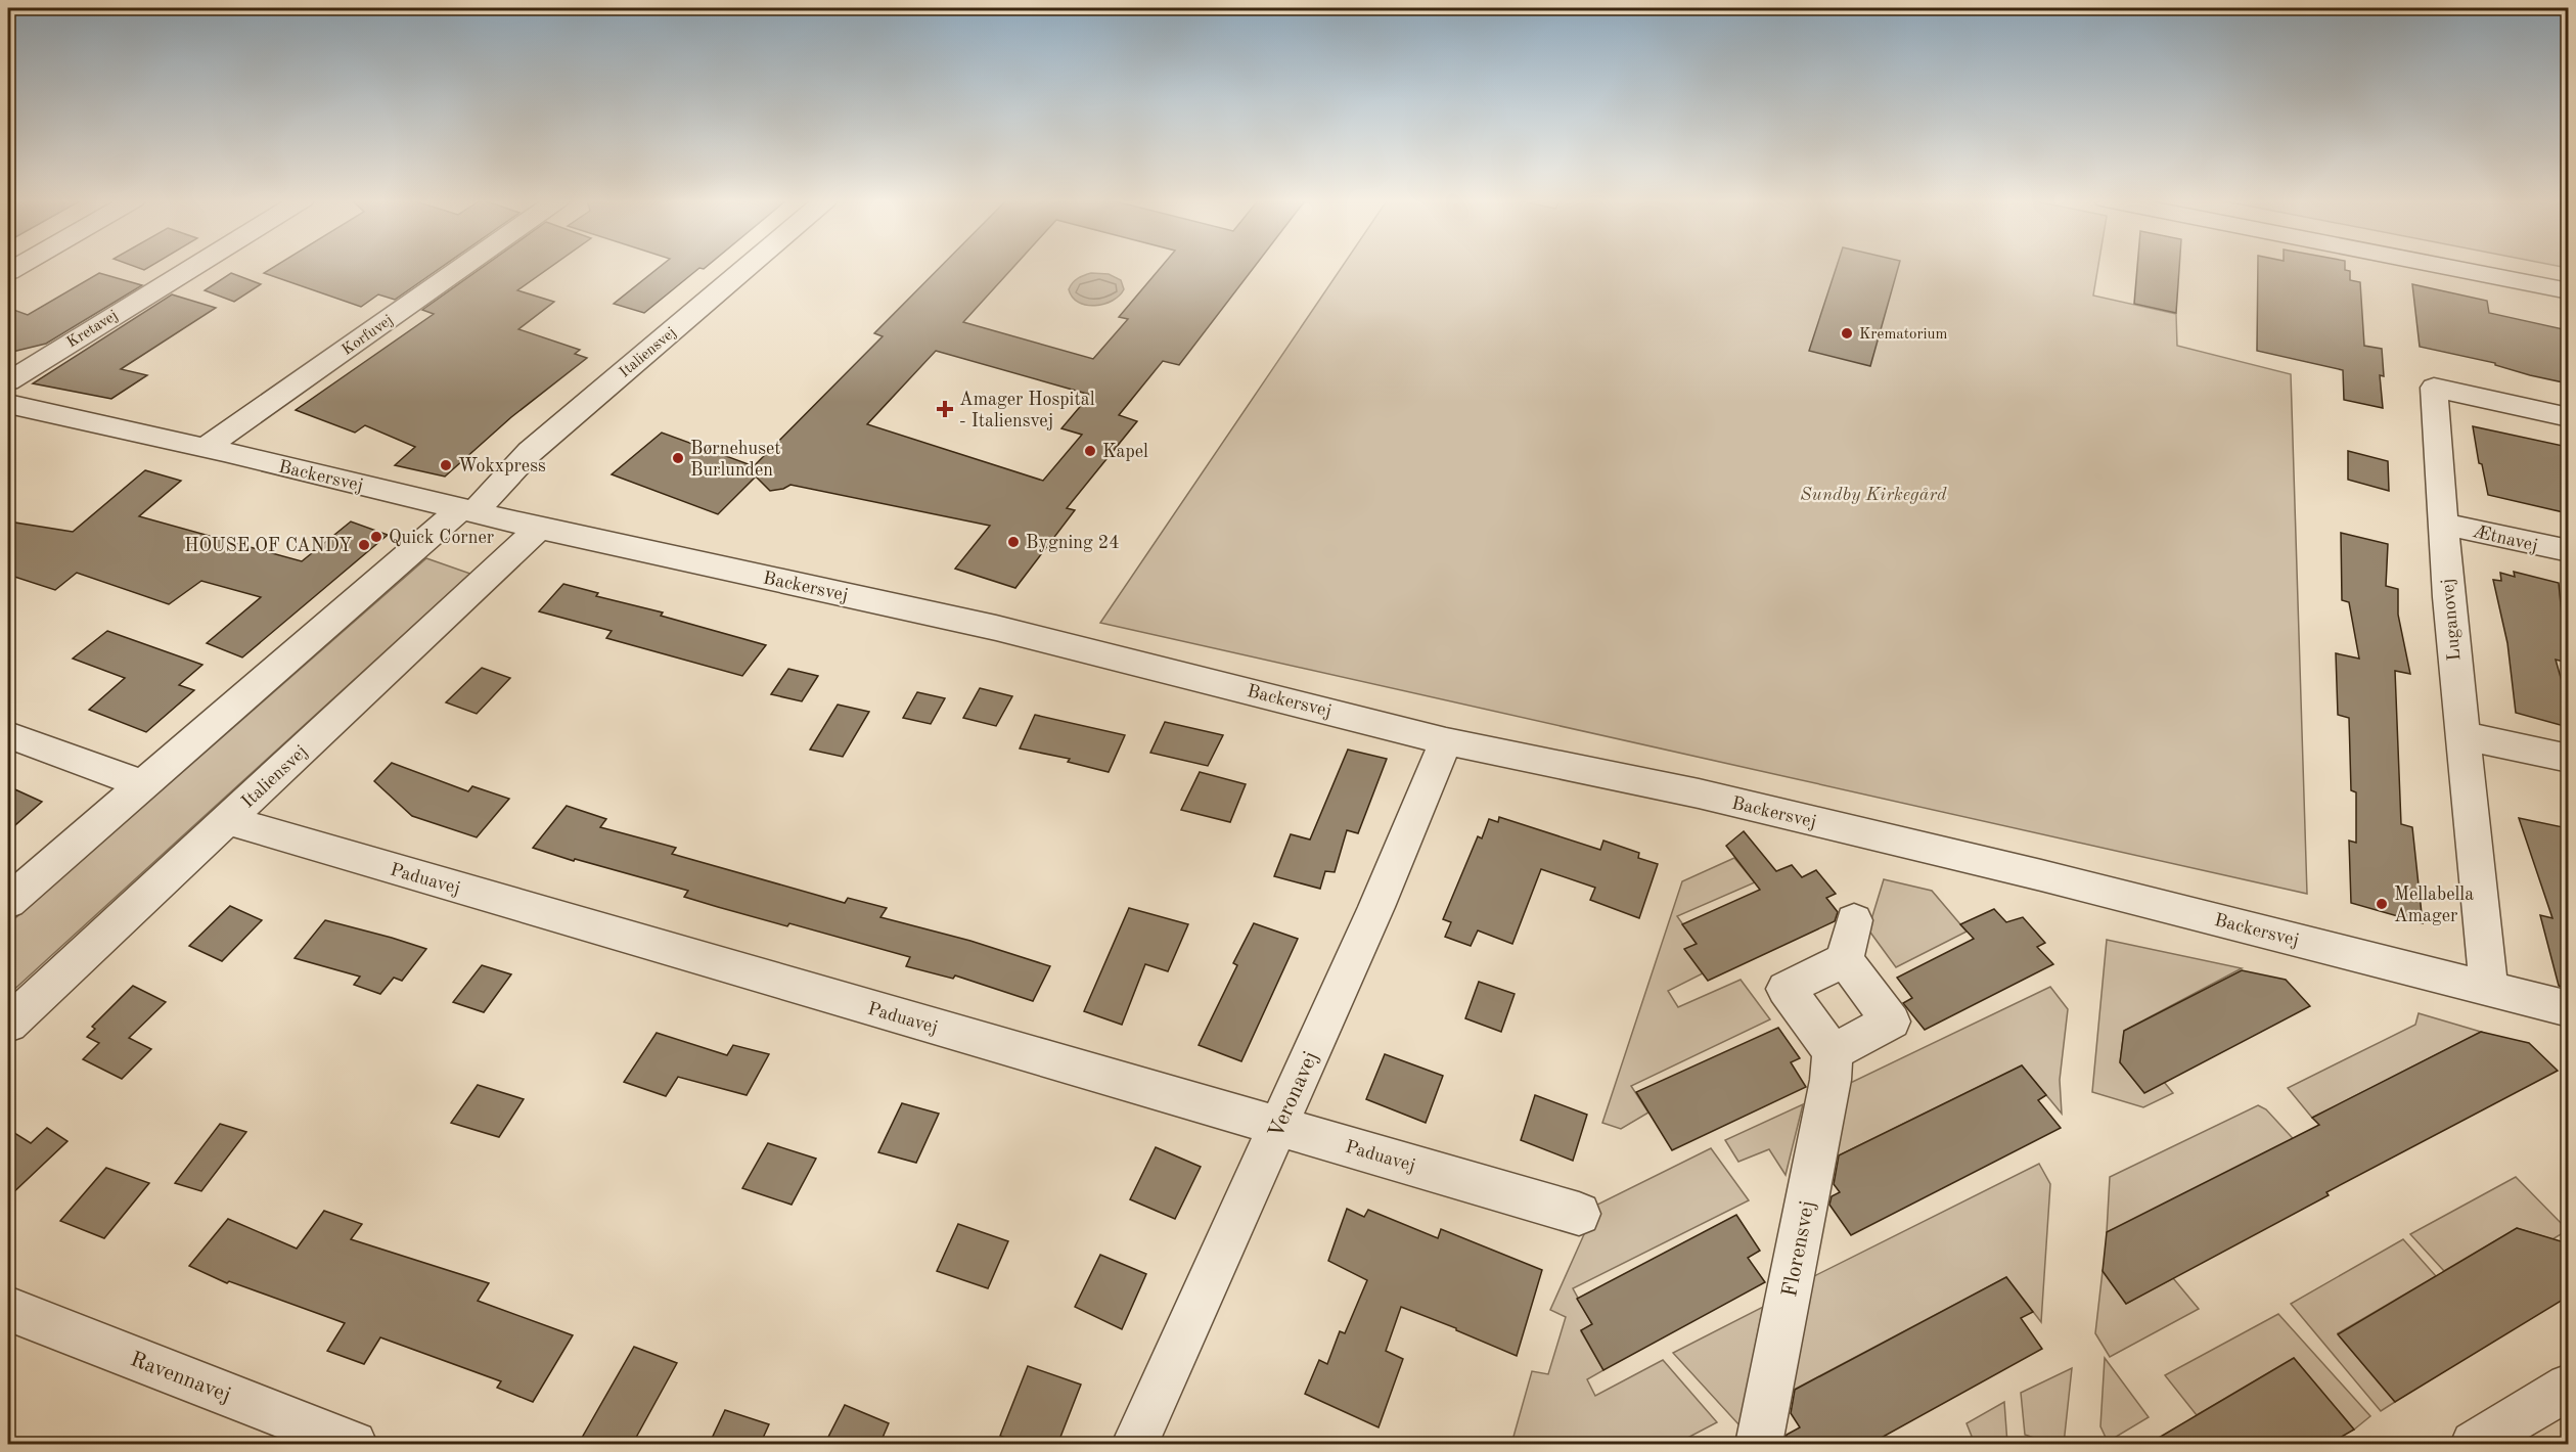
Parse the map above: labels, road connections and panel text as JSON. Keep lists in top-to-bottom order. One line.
{"streets":{"street":["Kretavej","Korfuvej","Italiensvej","Backersvej","Ætnavej","Luganovej","Paduavej","Veronavej","Florensvej","Ravennavej"]},"crossings":[["Korfuvej","Backersvej"],["Italiensvej","Backersvej"],["Italiensvej","Paduavej"],["Backersvej","Luganovej"],["Backersvej","Veronavej"],["Ætnavej","Luganovej"],["Paduavej","Veronavej"]],"parks":["Sundby Kirkegård"],"places":{"other":["Krematorium","Kapel","Børnehuset Burlunden","Wokxpress","Quick Corner","Bygning 24","HOUSE OF CANDY","Mellabella Amager"],"health":["Amager Hospital - Italiensvej"]}}
